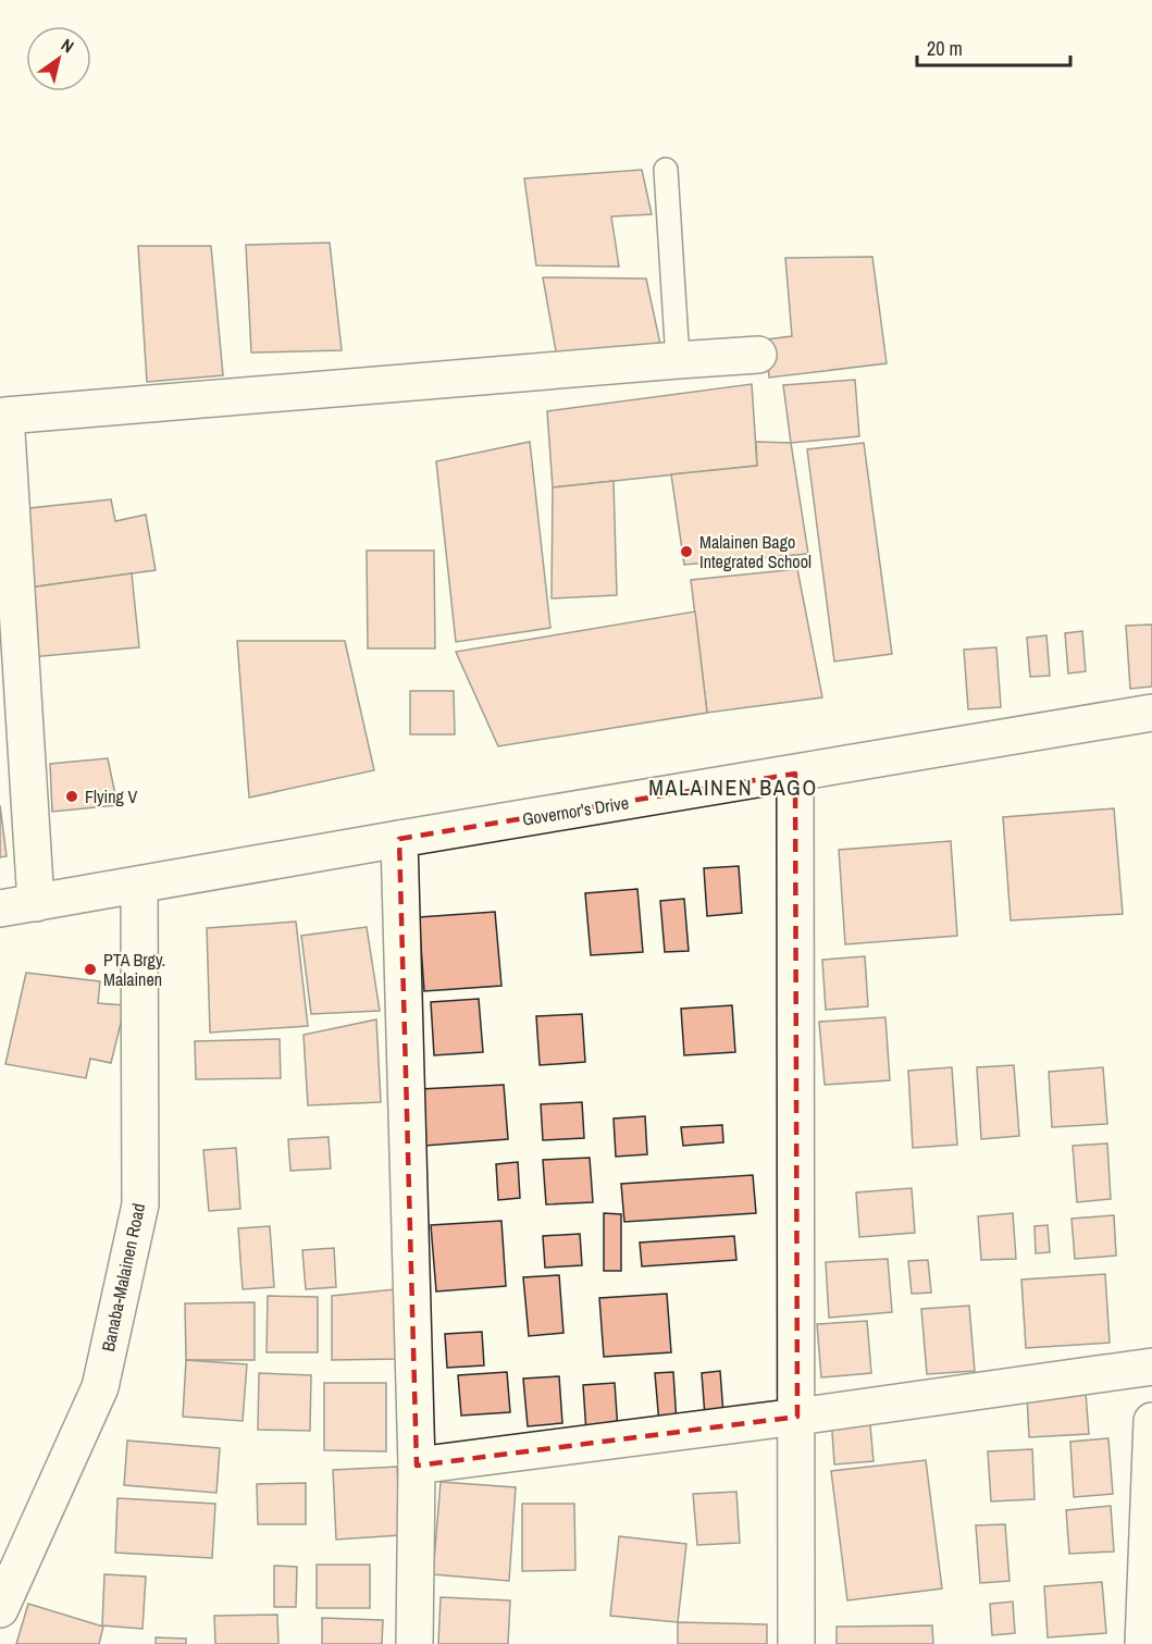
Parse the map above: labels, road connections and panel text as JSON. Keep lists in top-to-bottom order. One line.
{"streets":{"street":["Governor's Drive","Banaba-Malainen Road"]},"crossings":[["Governor's Drive","Banaba-Malainen Road"]],"districts":["MALAINEN BAGO"],"places":["Malainen Bago Integrated School","Flying V","PTA Brgy. Malainen"],"scale_bar":"20 m","north":"top right"}
